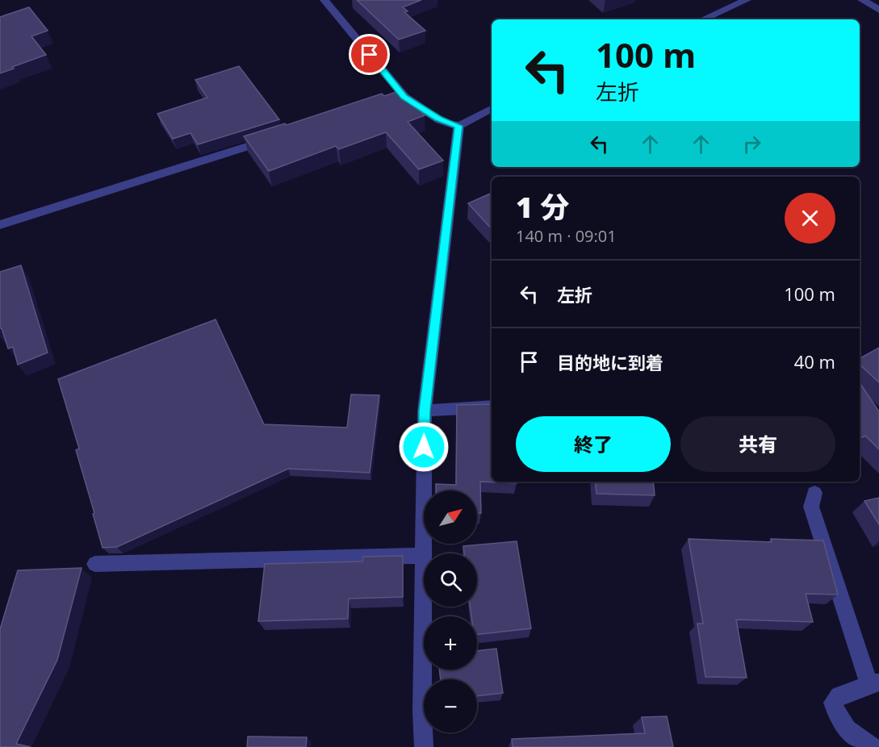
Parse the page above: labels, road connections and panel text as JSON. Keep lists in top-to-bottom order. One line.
{"north":"top right","page":{"turn":["100 m","左折"],"heading":["1 分","140 m · 09:01"],"list":[{"name":"左折","value":"100 m"},{"name":"目的地に到着","value":"40 m"}],"buttons":["終了","共有"],"map_buttons":["+","−"]}}
